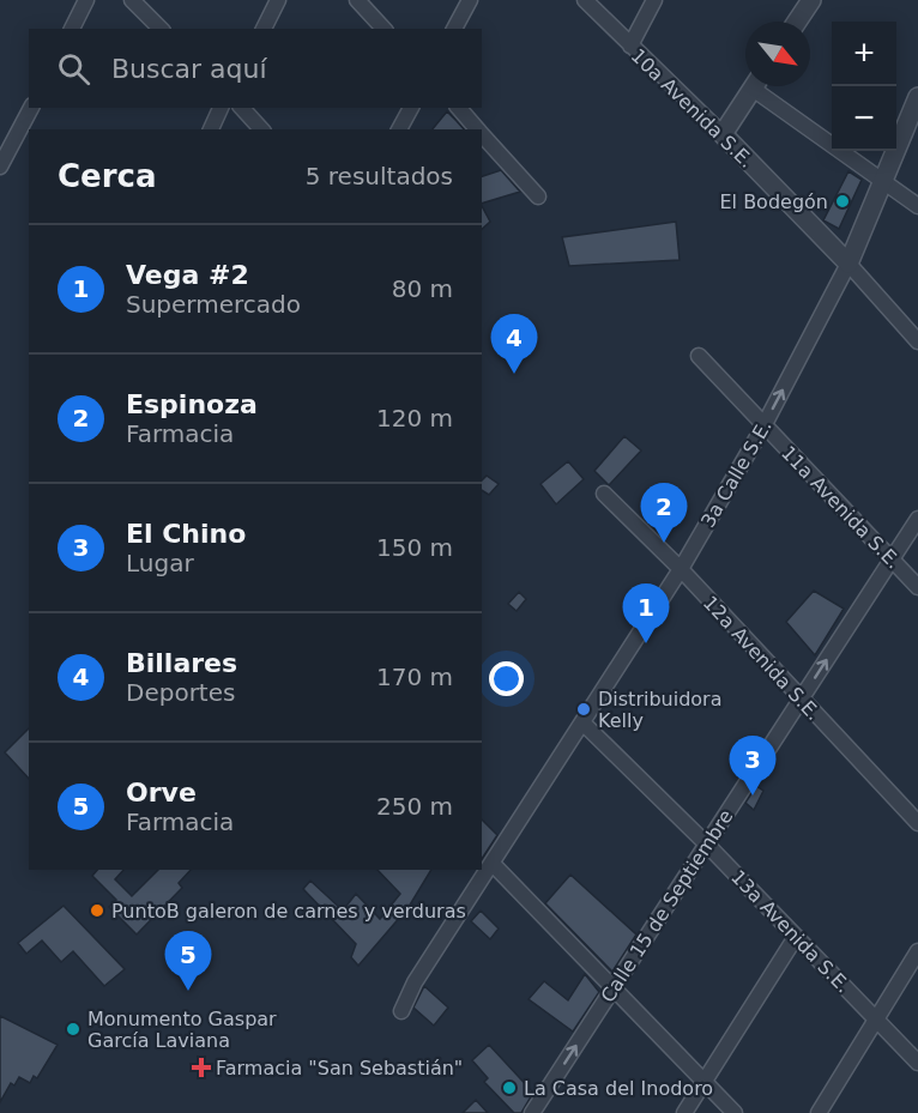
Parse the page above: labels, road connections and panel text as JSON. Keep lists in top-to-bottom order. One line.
{"streets":{"street":["10a Avenida S.E.","3a Calle S.E.","11a Avenida S.E.","12a Avenida S.E.","Calle 15 de Septiembre","13a Avenida S.E."]},"crossings":[["10a Avenida S.E.","3a Calle S.E."],["3a Calle S.E.","11a Avenida S.E."],["3a Calle S.E.","12a Avenida S.E."],["3a Calle S.E.","13a Avenida S.E."],["11a Avenida S.E.","Calle 15 de Septiembre"],["12a Avenida S.E.","Calle 15 de Septiembre"],["Calle 15 de Septiembre","13a Avenida S.E."]],"one_way":["Calle 15 de Septiembre"],"places":{"other":["El Bodegón","Distribuidora Kelly","PuntoB galeron de carnes y verduras","Monumento Gaspar García Laviana","La Casa del Inodoro"],"health":["Farmacia \"San Sebastián\""]},"north":"bottom right","page":{"map_buttons":["+","−"],"search":"Buscar aquí","heading":["Cerca","5 resultados"],"list":[{"mark":"1","name":"Vega #2","note":"Supermercado","value":"80 m"},{"mark":"2","name":"Espinoza","note":"Farmacia","value":"120 m"},{"mark":"3","name":"El Chino","note":"Lugar","value":"150 m"},{"mark":"4","name":"Billares","note":"Deportes","value":"170 m"},{"mark":"5","name":"Orve","note":"Farmacia","value":"250 m"}],"pins":["4","2","1","3","5"]}}
